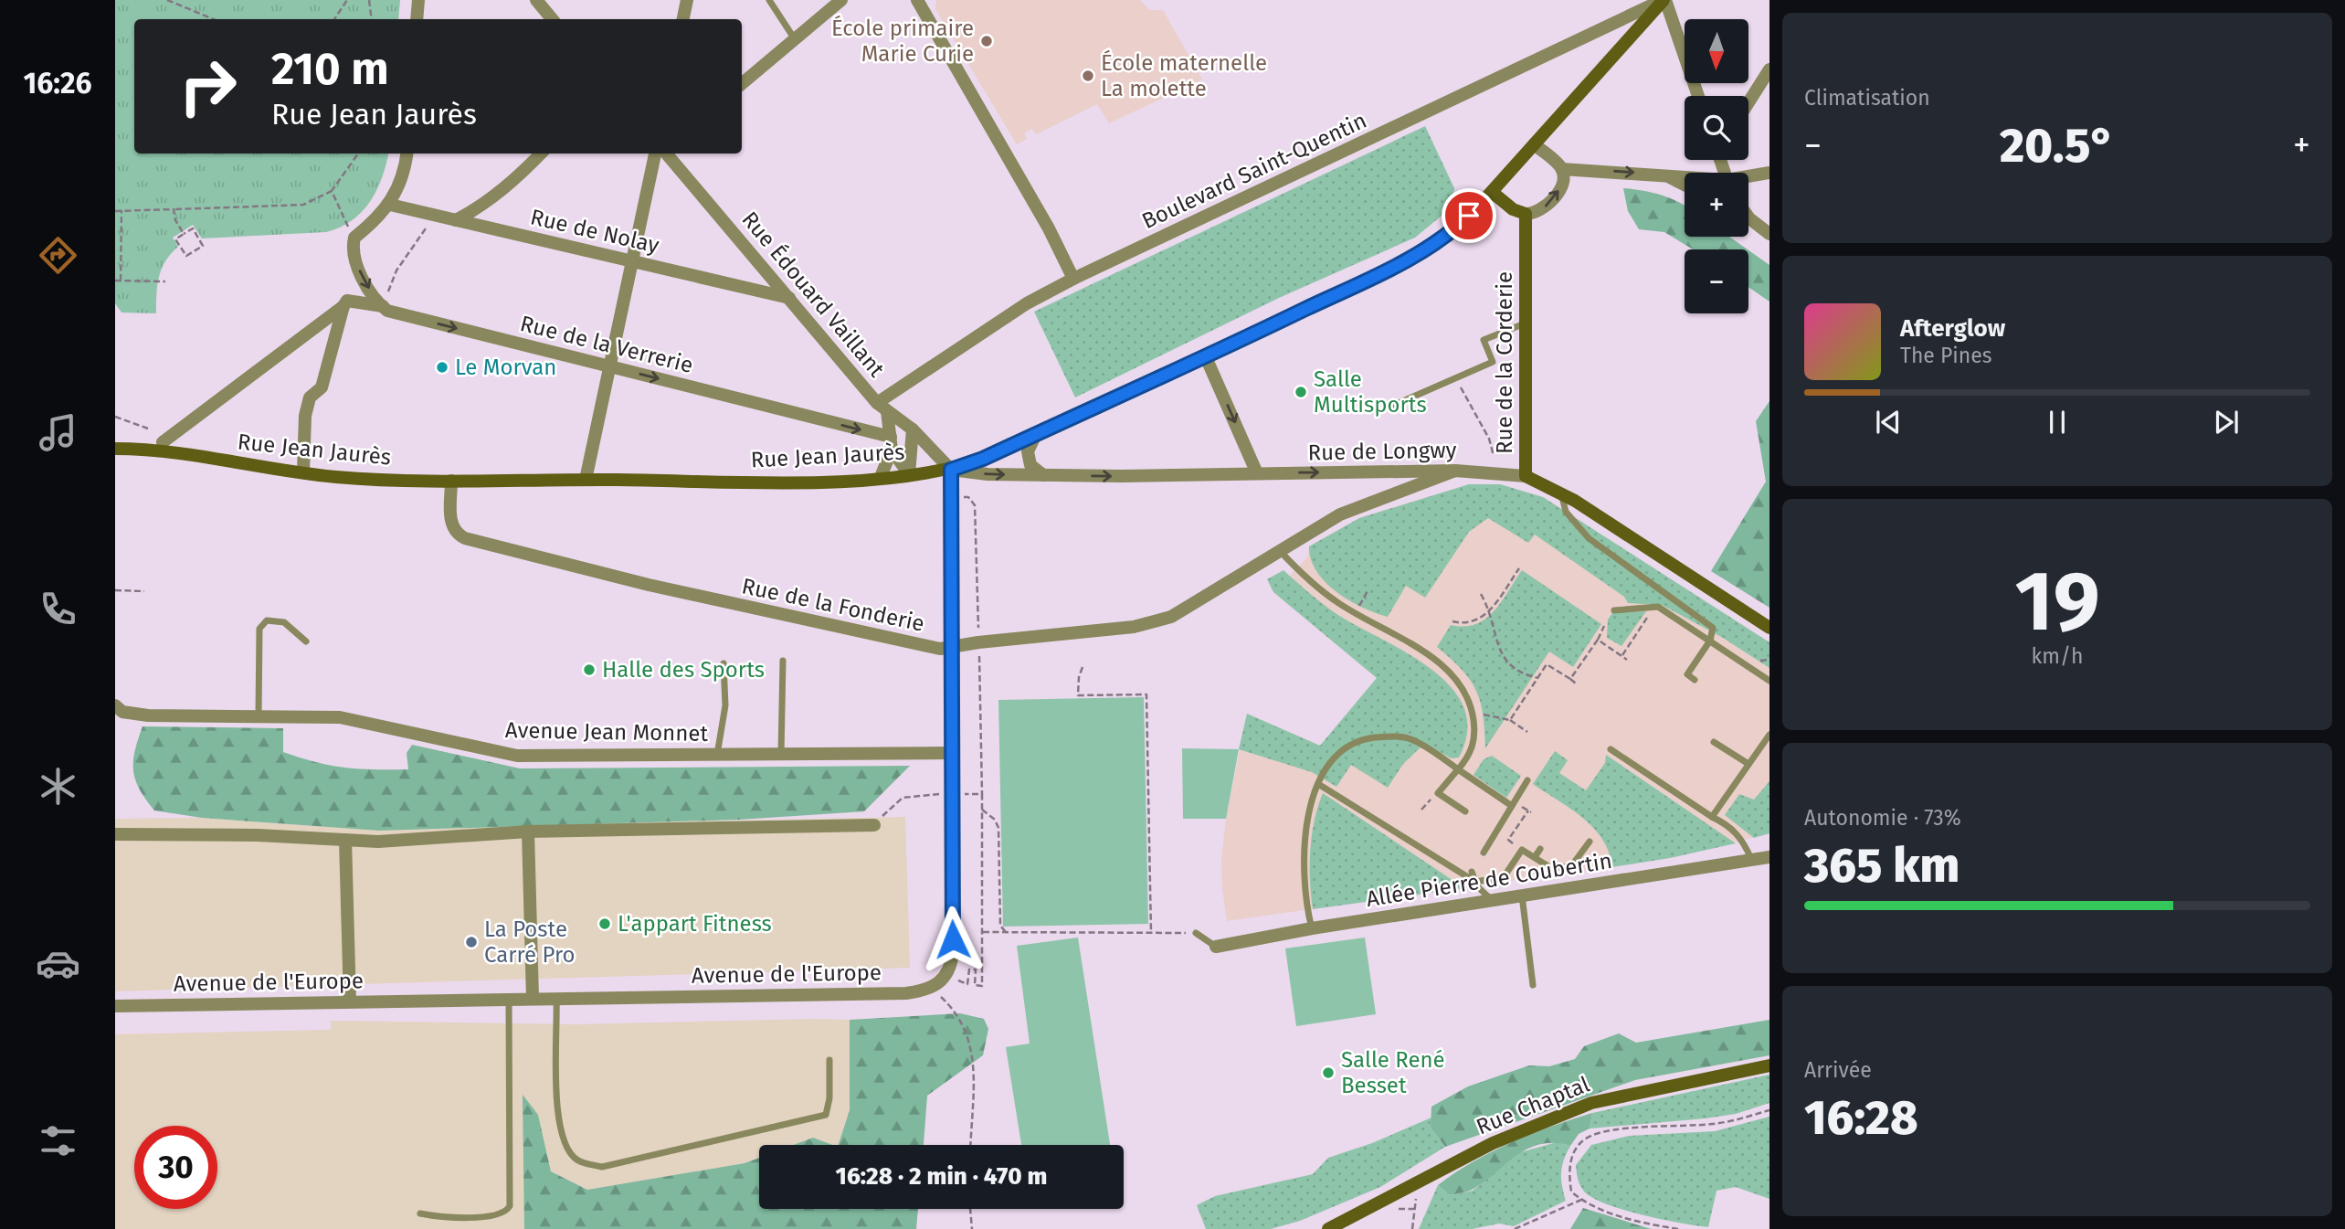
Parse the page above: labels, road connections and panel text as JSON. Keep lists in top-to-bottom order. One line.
{"streets":{"main road":["Rue de la Corderie","Rue Jean Jaurès","Rue de Longwy","Rue Chaptal"],"street":["Boulevard Saint-Quentin","Rue de Nolay","Rue Édouard Vaillant","Rue de la Verrerie","Rue de la Fonderie","Avenue Jean Monnet","Allée Pierre de Coubertin","Avenue de l'Europe"]},"crossings":[["Boulevard Saint-Quentin","Rue Édouard Vaillant"],["Boulevard Saint-Quentin","Rue Jean Jaurès"],["Rue de Nolay","Rue Édouard Vaillant"],["Rue Édouard Vaillant","Rue Jean Jaurès"],["Rue Édouard Vaillant","Rue de Longwy"],["Rue de la Corderie","Rue de Longwy"],["Rue Jean Jaurès","Rue de Longwy"],["Rue Jean Jaurès","Rue de la Fonderie"],["Rue de Longwy","Rue de la Fonderie"]],"one_way":["Rue de la Verrerie","Rue de Longwy"],"places":["École primaire Marie Curie","École maternelle La molette","Le Morvan","Salle Multisports","Halle des Sports","L'appart Fitness","La Poste Carré Pro","Salle René Besset"],"north":"bottom","page":{"tabs":"16:26","tile":["Climatisation",["19","km/h"],["Autonomie · 73%","365 km"],["Arrivée","16:28"]],"map_buttons":["+","−"],"turn":["210 m","Rue Jean Jaurès"],"heat":["−","20.5°","+"],"song":["Afterglow","The Pines"],"limit":"30","trip":"16:28 · 2 min · 470 m"}}
